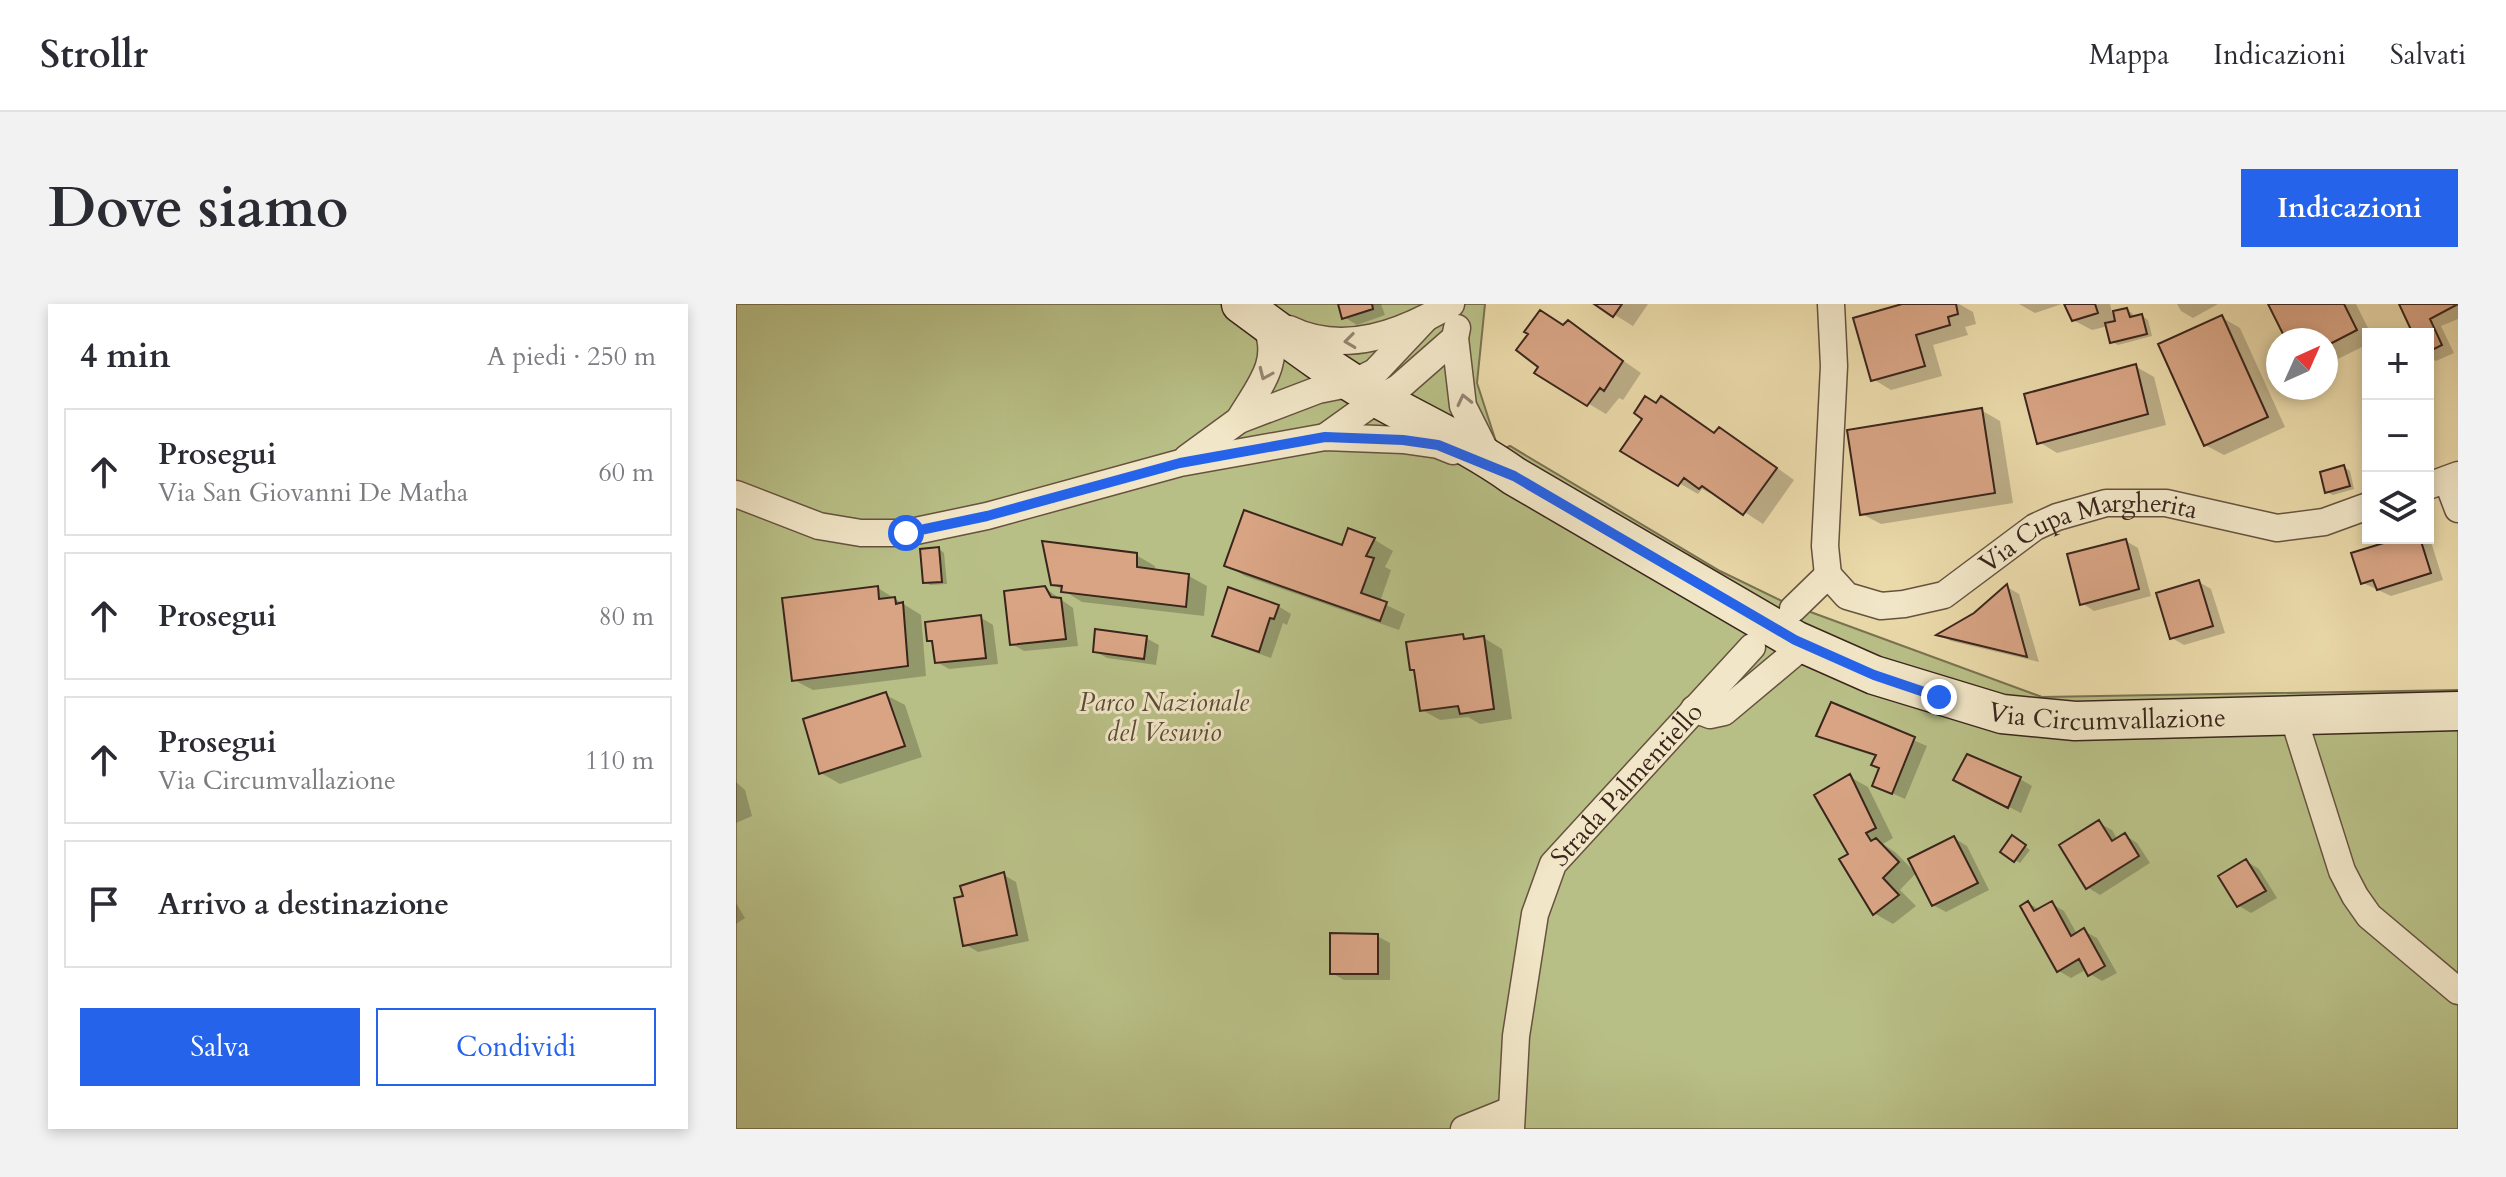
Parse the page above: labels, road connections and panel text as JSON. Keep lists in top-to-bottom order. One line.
{"streets":{"main road":["Via Circumvallazione"],"street":["Via Cupa Margherita","Strada Palmentiello"]},"parks":["Parco Nazionale del Vesuvio"],"north":"top right","page":{"header":"Strollr","nav":["Mappa","Indicazioni","Salvati"],"buttons":["Indicazioni",["Salva","Condividi"]],"title":"Dove siamo","heading":["4 min","A piedi · 250 m"],"map_buttons":["+","−"],"list":[["Prosegui","Via San Giovanni De Matha","60 m"],["Prosegui","80 m"],["Prosegui","Via Circumvallazione","110 m"],"Arrivo a destinazione"]}}
